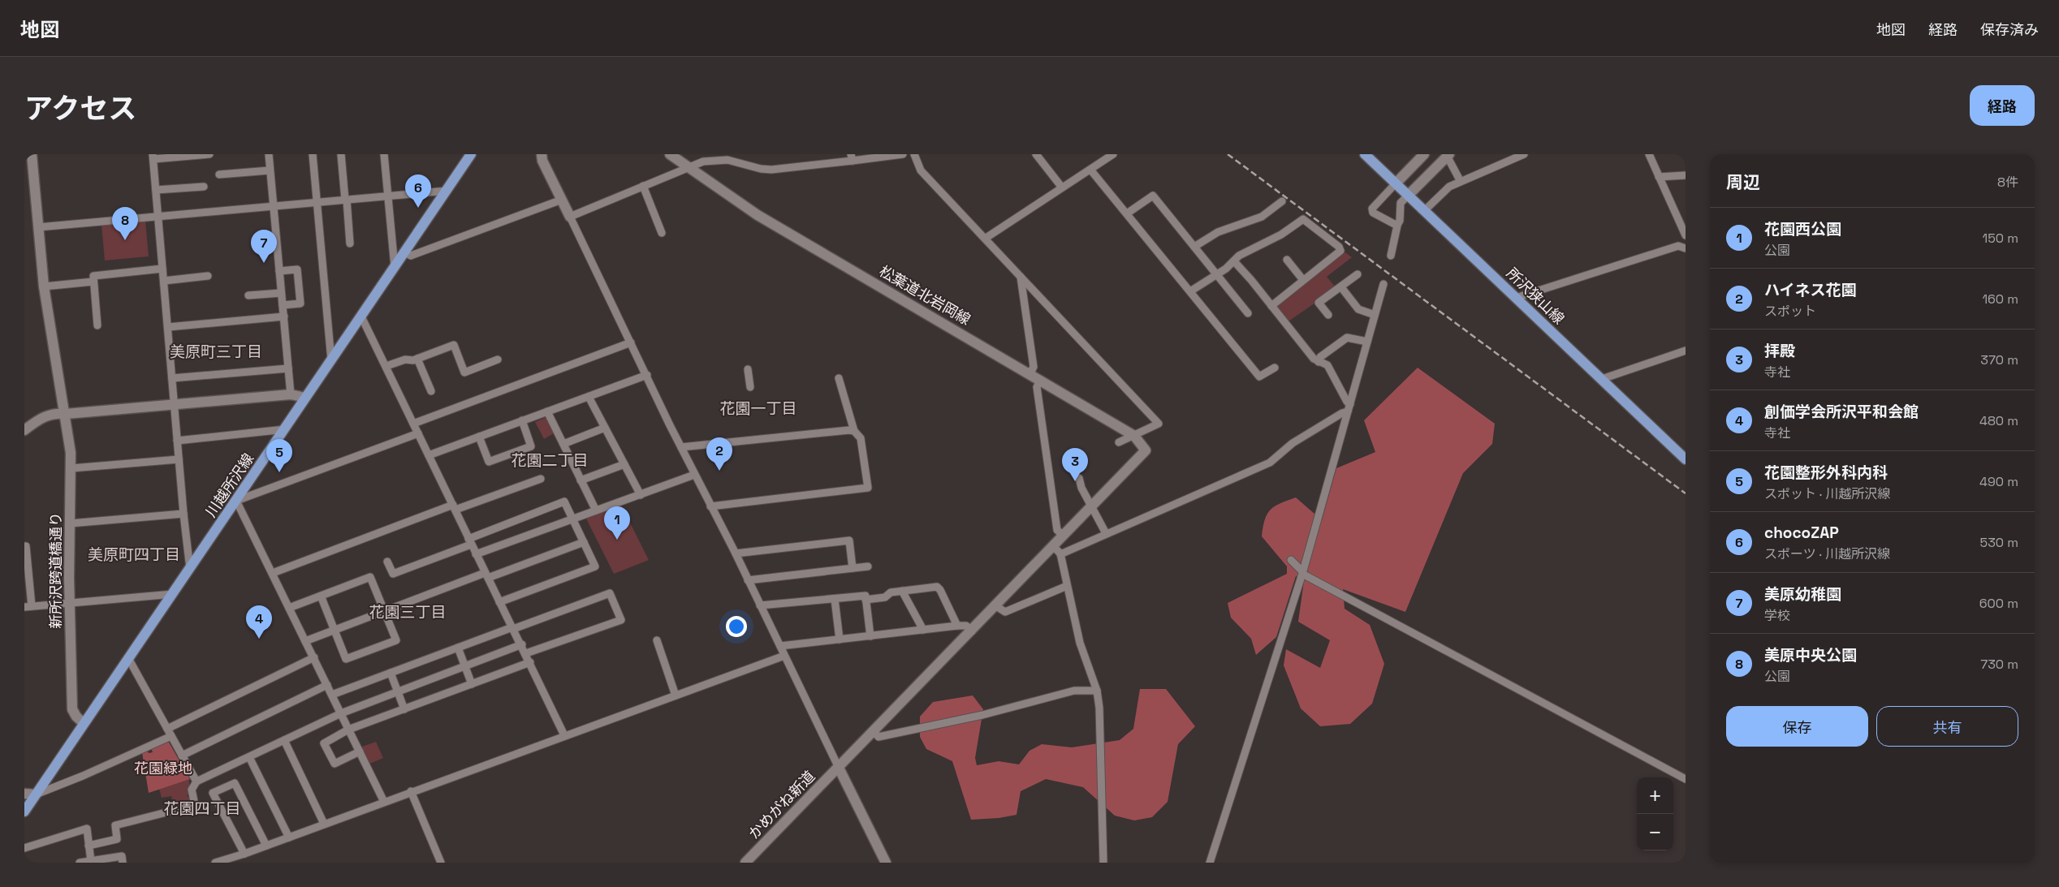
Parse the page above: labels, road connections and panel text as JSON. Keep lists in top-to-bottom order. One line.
{"streets":{"main road":["所沢狭山線","川越所沢線"],"street":["松葉道北岩岡線","新所沢跨道橋通り","かめがね新道"]},"crossings":[["松葉道北岩岡線","かめがね新道"],["川越所沢線","新所沢跨道橋通り"]],"districts":["美原町三丁目","花園一丁目","花園二丁目","美原町四丁目","花園三丁目","花園四丁目"],"parks":["花園緑地"],"page":{"header":"地図","nav":["地図","経路","保存済み"],"title":"アクセス","buttons":["経路",["保存","共有"]],"heading":["周辺","8件"],"pins":["6","8","7","2","5","3","1","4"],"list":[{"mark":"1","name":"花園西公園","note":"公園","value":"150 m"},{"mark":"2","name":"ハイネス花園","note":"スポット","value":"160 m"},{"mark":"3","name":"拝殿","note":"寺社","value":"370 m"},{"mark":"4","name":"創価学会所沢平和会館","note":"寺社","value":"480 m"},{"mark":"5","name":"花園整形外科内科","note":"スポット · 川越所沢線","value":"490 m"},{"mark":"6","name":"chocoZAP","note":"スポーツ · 川越所沢線","value":"530 m"},{"mark":"7","name":"美原幼稚園","note":"学校","value":"600 m"},{"mark":"8","name":"美原中央公園","note":"公園","value":"730 m"}],"map_buttons":["+","−"]}}
